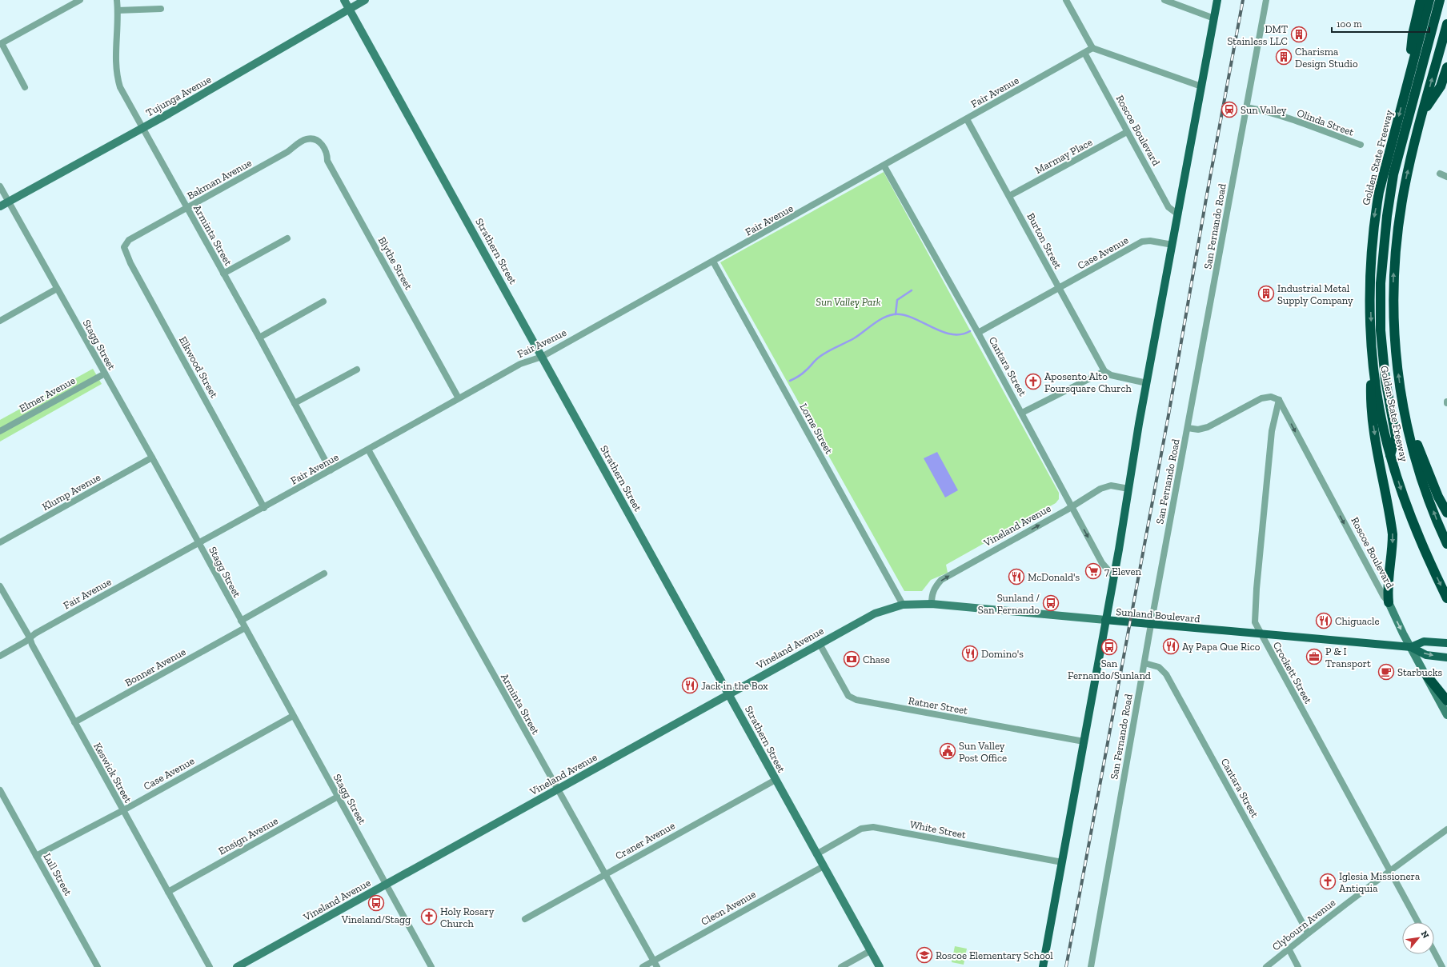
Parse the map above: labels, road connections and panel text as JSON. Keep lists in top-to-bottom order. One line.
{"streets":{"highway":["Golden State Freeway"],"main road":["Tujunga Avenue","Roscoe Boulevard","Strathern Street","Vineland Avenue","Sunland Boulevard"],"street":["Fair Avenue","Olinda Street","Marmay Place","Bakman Avenue","San Fernando Road","Arminta Street","Burton Street","Case Avenue","Blythe Street","Stagg Street","Cantara Street","Elkwood Street","Elmer Avenue","Lorne Street","Klump Avenue","Bonner Avenue","Crockett Street","Ratner Street","Keswick Street","White Street","Ensign Avenue","Craner Avenue","Lull Street","Cleon Avenue","Clybourn Avenue"]},"crossings":[["Fair Avenue","Roscoe Boulevard"],["Fair Avenue","Arminta Street"],["Fair Avenue","Burton Street"],["Fair Avenue","Strathern Street"],["Fair Avenue","Blythe Street"],["Fair Avenue","Stagg Street"],["Fair Avenue","Cantara Street"],["Fair Avenue","Elkwood Street"],["Fair Avenue","Lorne Street"],["Fair Avenue","Keswick Street"],["Tujunga Avenue","Arminta Street"],["Tujunga Avenue","Strathern Street"],["Tujunga Avenue","Stagg Street"],["Olinda Street","San Fernando Road"],["Roscoe Boulevard","Marmay Place"],["Roscoe Boulevard","Sunland Boulevard"],["Roscoe Boulevard","Crockett Street"],["Marmay Place","Burton Street"],["Bakman Avenue","Arminta Street"],["Bakman Avenue","Blythe Street"],["Bakman Avenue","Elkwood Street"],["San Fernando Road","Cantara Street"],["San Fernando Road","Sunland Boulevard"],["Arminta Street","Vineland Avenue"],["Arminta Street","Craner Avenue"],["Arminta Street","Cleon Avenue"],["Burton Street","Case Avenue"],["Strathern Street","Vineland Avenue"],["Strathern Street","White Street"],["Strathern Street","Craner Avenue"],["Strathern Street","Cleon Avenue"],["Case Avenue","Stagg Street"],["Case Avenue","Cantara Street"],["Case Avenue","Keswick Street"],["Case Avenue","Lull Street"],["Stagg Street","Elmer Avenue"],["Stagg Street","Klump Avenue"],["Stagg Street","Vineland Avenue"],["Stagg Street","Bonner Avenue"],["Stagg Street","Ensign Avenue"],["Cantara Street","Vineland Avenue"],["Cantara Street","Clybourn Avenue"],["Lorne Street","Vineland Avenue"],["Lorne Street","Sunland Boulevard"],["Vineland Avenue","Sunland Boulevard"],["Vineland Avenue","Ratner Street"],["Sunland Boulevard","Crockett Street"],["Bonner Avenue","Keswick Street"],["Crockett Street","Clybourn Avenue"],["Keswick Street","Ensign Avenue"]],"one_way":["Roscoe Boulevard"],"parks":["Sun Valley Park"],"places":{"building":["DMT Stainless LLC","Charisma Design Studio","Industrial Metal Supply Company"],"station":["Sun Valley"],"church":["Aposento Alto Foursquare Church","Iglesia Missionera Antiquia","Holy Rosary Church"],"supermarket":["7 Eleven"],"restaurant":["McDonald's","Chiguacle","Ay Papa Que Rico","Domino's","Jack in the Box"],"bus stop":["Sunland / San Fernando","San Fernando/Sunland","Vineland/Stagg"],"office":["P & I Transport"],"bank":["Chase"],"cafe":["Starbucks"],"public building":["Sun Valley Post Office"],"school or university":["Roscoe Elementary School"]},"scale_bar":"100 m","north":"top right"}
